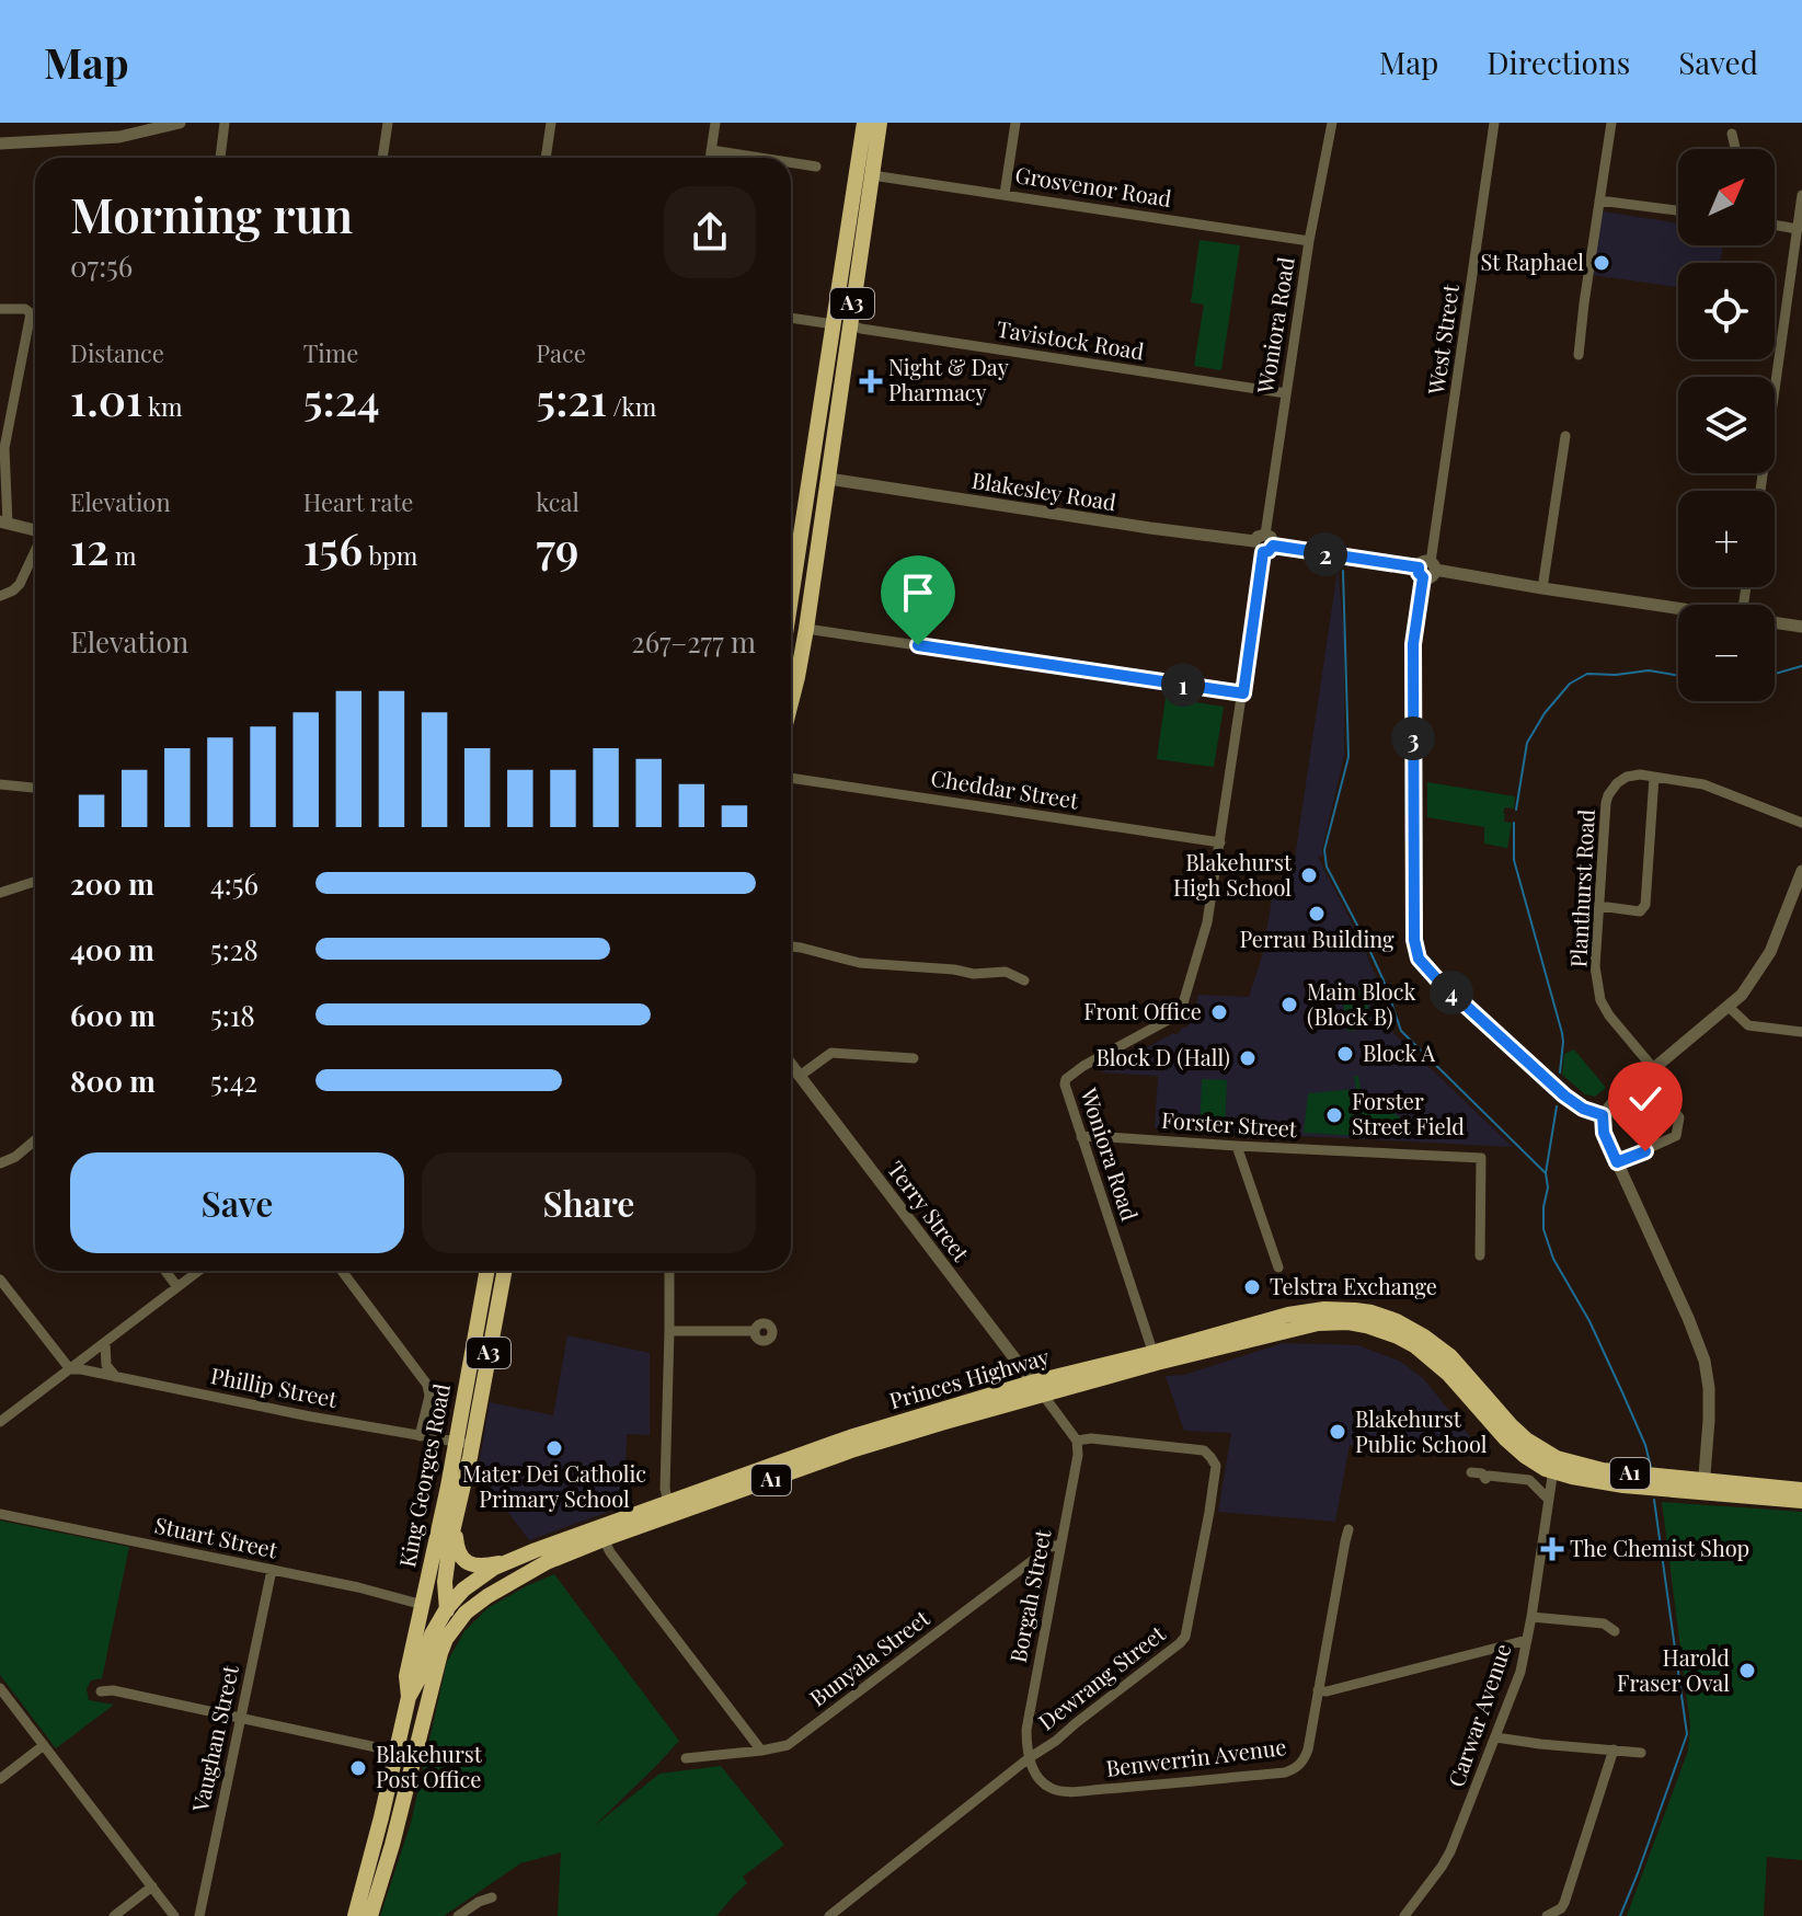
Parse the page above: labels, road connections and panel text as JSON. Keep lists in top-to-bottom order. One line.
{"streets":{"highway":["A3","Princes Highway","A1","King Georges Road"],"street":["Grosvenor Road","Woniora Road","West Street","Tavistock Road","Blakesley Road","Cheddar Street","Planthurst Road","Forster Street","Terry Street","Phillip Street","Stuart Street","Borgah Street","Bunyala Street","Dewrang Street","Carwar Avenue","Vaughan Street","Benwerrin Avenue"]},"crossings":[["Grosvenor Road","A3"],["Grosvenor Road","Woniora Road"],["A3","Tavistock Road"],["A3","Blakesley Road"],["Woniora Road","Tavistock Road"],["Woniora Road","Blakesley Road"],["Woniora Road","Cheddar Street"],["Woniora Road","Forster Street"],["Woniora Road","Princes Highway"],["West Street","Blakesley Road"],["Terry Street","Princes Highway"],["Princes Highway","King Georges Road"],["Princes Highway","Carwar Avenue"],["Phillip Street","King Georges Road"],["King Georges Road","Stuart Street"],["Stuart Street","Vaughan Street"],["Borgah Street","Bunyala Street"],["Borgah Street","Dewrang Street"],["Borgah Street","Benwerrin Avenue"],["Dewrang Street","Benwerrin Avenue"]],"places":{"other":["St Raphael","Blakehurst High School","Perrau Building","Main Block (Block B)","Front Office","Block A","Block D (Hall)","Forster Street Field","Telstra Exchange","Blakehurst Public School","Mater Dei Catholic Primary School","Harold Fraser Oval","Blakehurst Post Office"],"health":["Night & Day Pharmacy","The Chemist Shop"]},"north":"top right","page":{"header":"Map","nav":["Map","Directions","Saved"],"map_buttons":["+","−"],"heading":["Morning run","07:56"],"stats":[["Distance","1.01 km"],["Time","5:24"],["Pace","5:21 /km"],["Elevation","12 m"],["Heart rate","156 bpm"],["kcal","79"]],"pins":["2","1","3","4"],"chart":["Elevation","267–277 m"],"list":[{"name":"200 m","note":"4:56"},{"name":"400 m","note":"5:28"},{"name":"600 m","note":"5:18"},{"name":"800 m","note":"5:42"}],"buttons":["Save","Share"]}}
